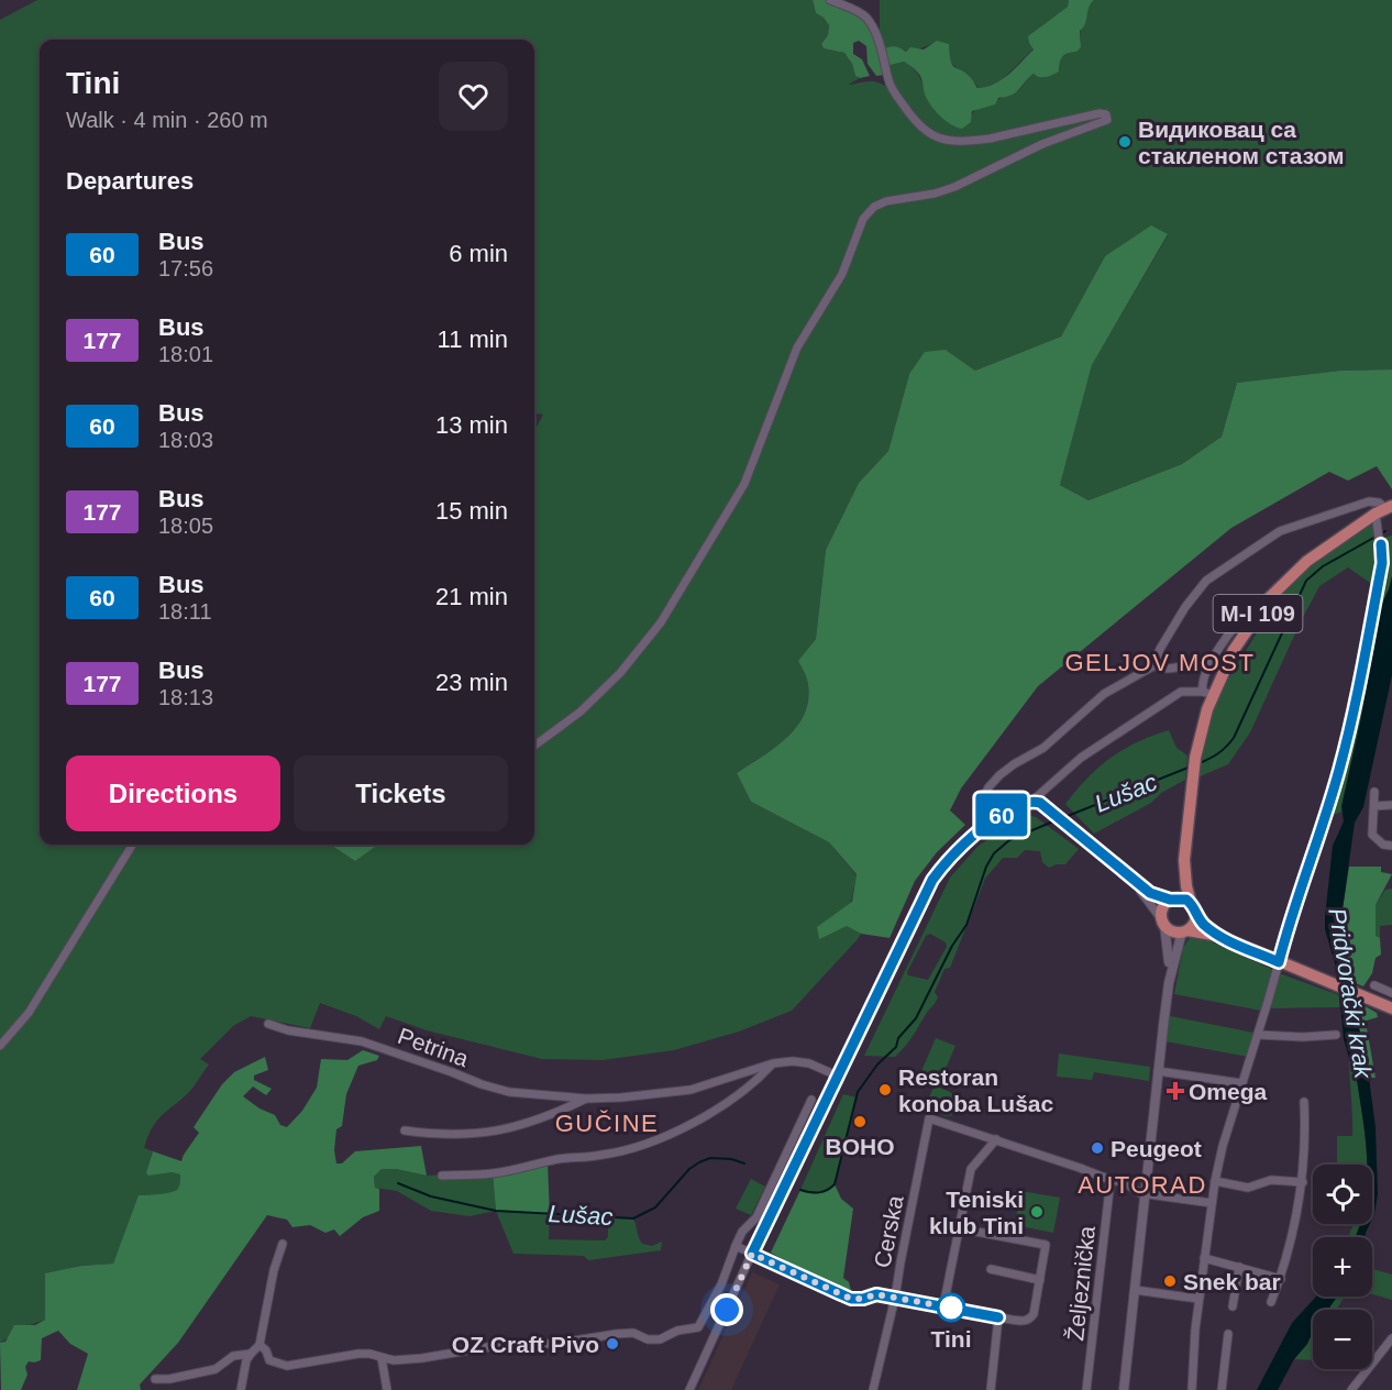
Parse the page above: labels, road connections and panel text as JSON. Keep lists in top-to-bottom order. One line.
{"streets":{"main road":["M-I 109"],"street":["Petrina","Cerska","Željeznička"]},"districts":["GELJOV MOST","GUČINE","AUTORAD"],"water":["Lušac","Pridvorački krak"],"places":{"other":["Видиковац са стакленом стазом","Restoran konoba Lušac","BOHO","Peugeot","Teniski klub Tini","Snek bar","Tini","OZ Craft Pivo"],"health":["Omega"]},"lines":["bus line 60"],"page":{"on_map":"60","heading":[["Tini","Walk · 4 min · 260 m"],"Departures"],"list":[{"mark":"60","name":"Bus","note":"17:56","value":"6 min"},{"mark":"177","name":"Bus","note":"18:01","value":"11 min"},{"mark":"60","name":"Bus","note":"18:03","value":"13 min"},{"mark":"177","name":"Bus","note":"18:05","value":"15 min"},{"mark":"60","name":"Bus","note":"18:11","value":"21 min"},{"mark":"177","name":"Bus","note":"18:13","value":"23 min"}],"buttons":["Directions","Tickets"],"map_buttons":["+","−"]}}
